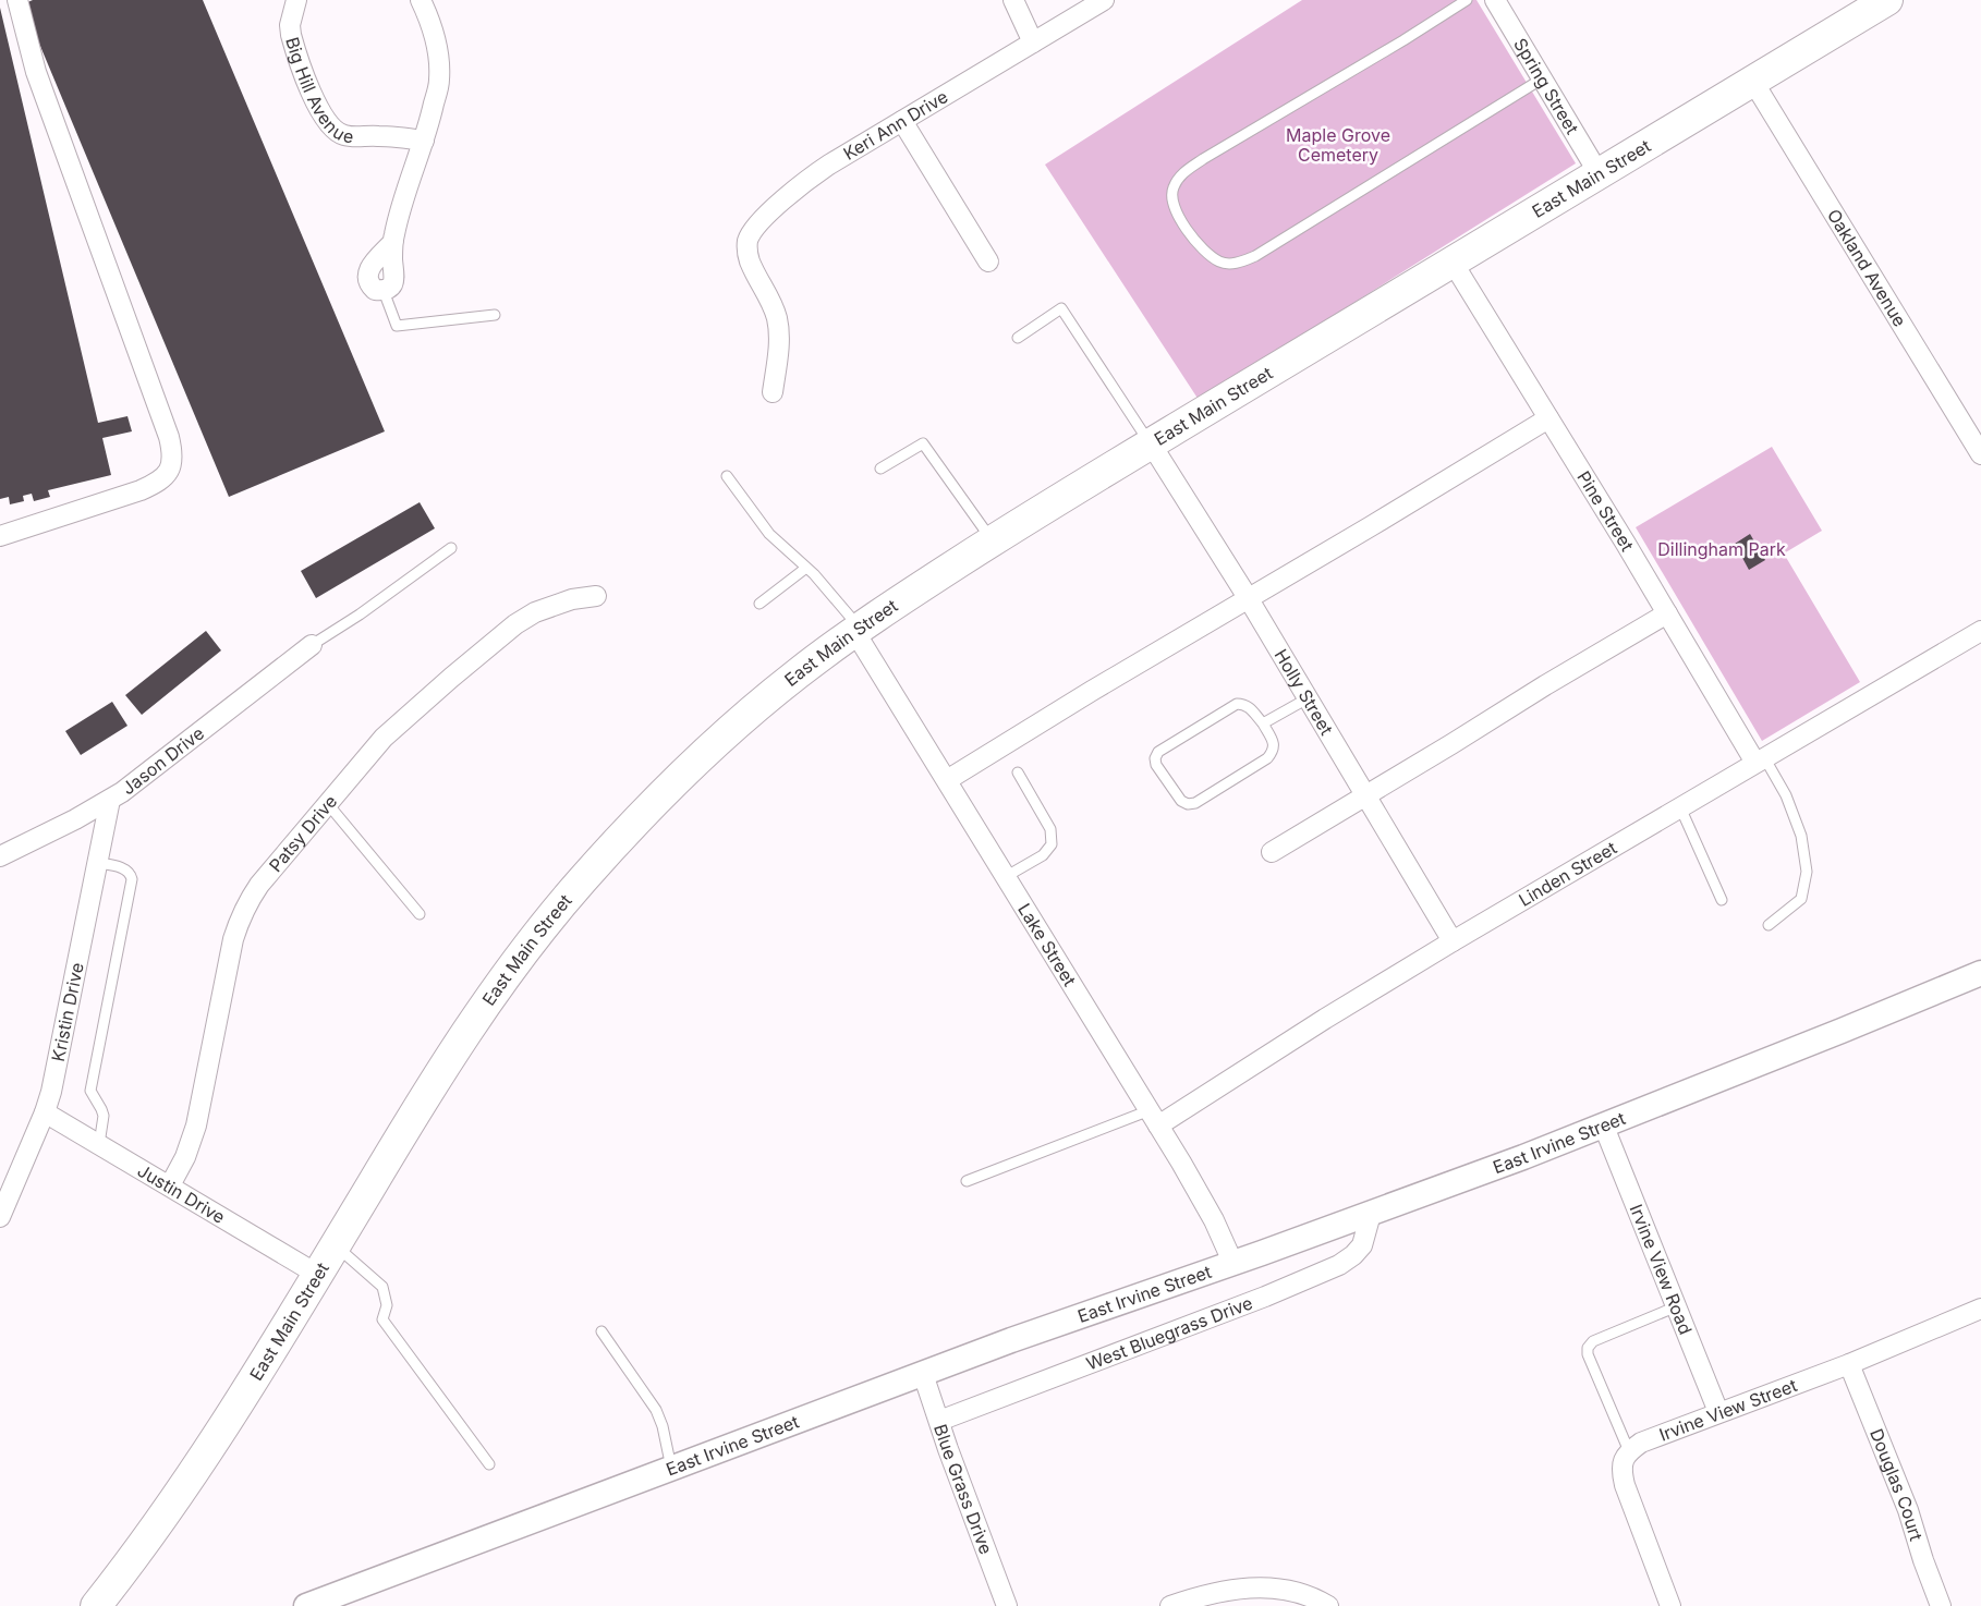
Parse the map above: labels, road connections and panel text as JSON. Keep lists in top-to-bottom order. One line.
{"streets":{"main road":["East Main Street"],"street":["Big Hill Avenue","Spring Street","Keri Ann Drive","Oakland Avenue","Pine Street","Holly Street","Jason Drive","Patsy Drive","Linden Street","Lake Street","Kristin Drive","East Irvine Street","Justin Drive","Irvine View Road","West Bluegrass Drive","Irvine View Street","Douglas Court","Blue Grass Drive"]},"crossings":[["Spring Street","East Main Street"],["East Main Street","Oakland Avenue"],["East Main Street","Pine Street"],["East Main Street","Holly Street"],["East Main Street","Lake Street"],["East Main Street","Justin Drive"],["Pine Street","Linden Street"],["Holly Street","Linden Street"],["Jason Drive","Kristin Drive"],["Patsy Drive","Justin Drive"],["Linden Street","Lake Street"],["Lake Street","East Irvine Street"],["Kristin Drive","Justin Drive"],["East Irvine Street","Irvine View Road"],["East Irvine Street","West Bluegrass Drive"],["East Irvine Street","Blue Grass Drive"],["Irvine View Road","Irvine View Street"],["West Bluegrass Drive","Blue Grass Drive"],["Irvine View Street","Douglas Court"]],"parks":["Maple Grove Cemetery","Dillingham Park"]}
